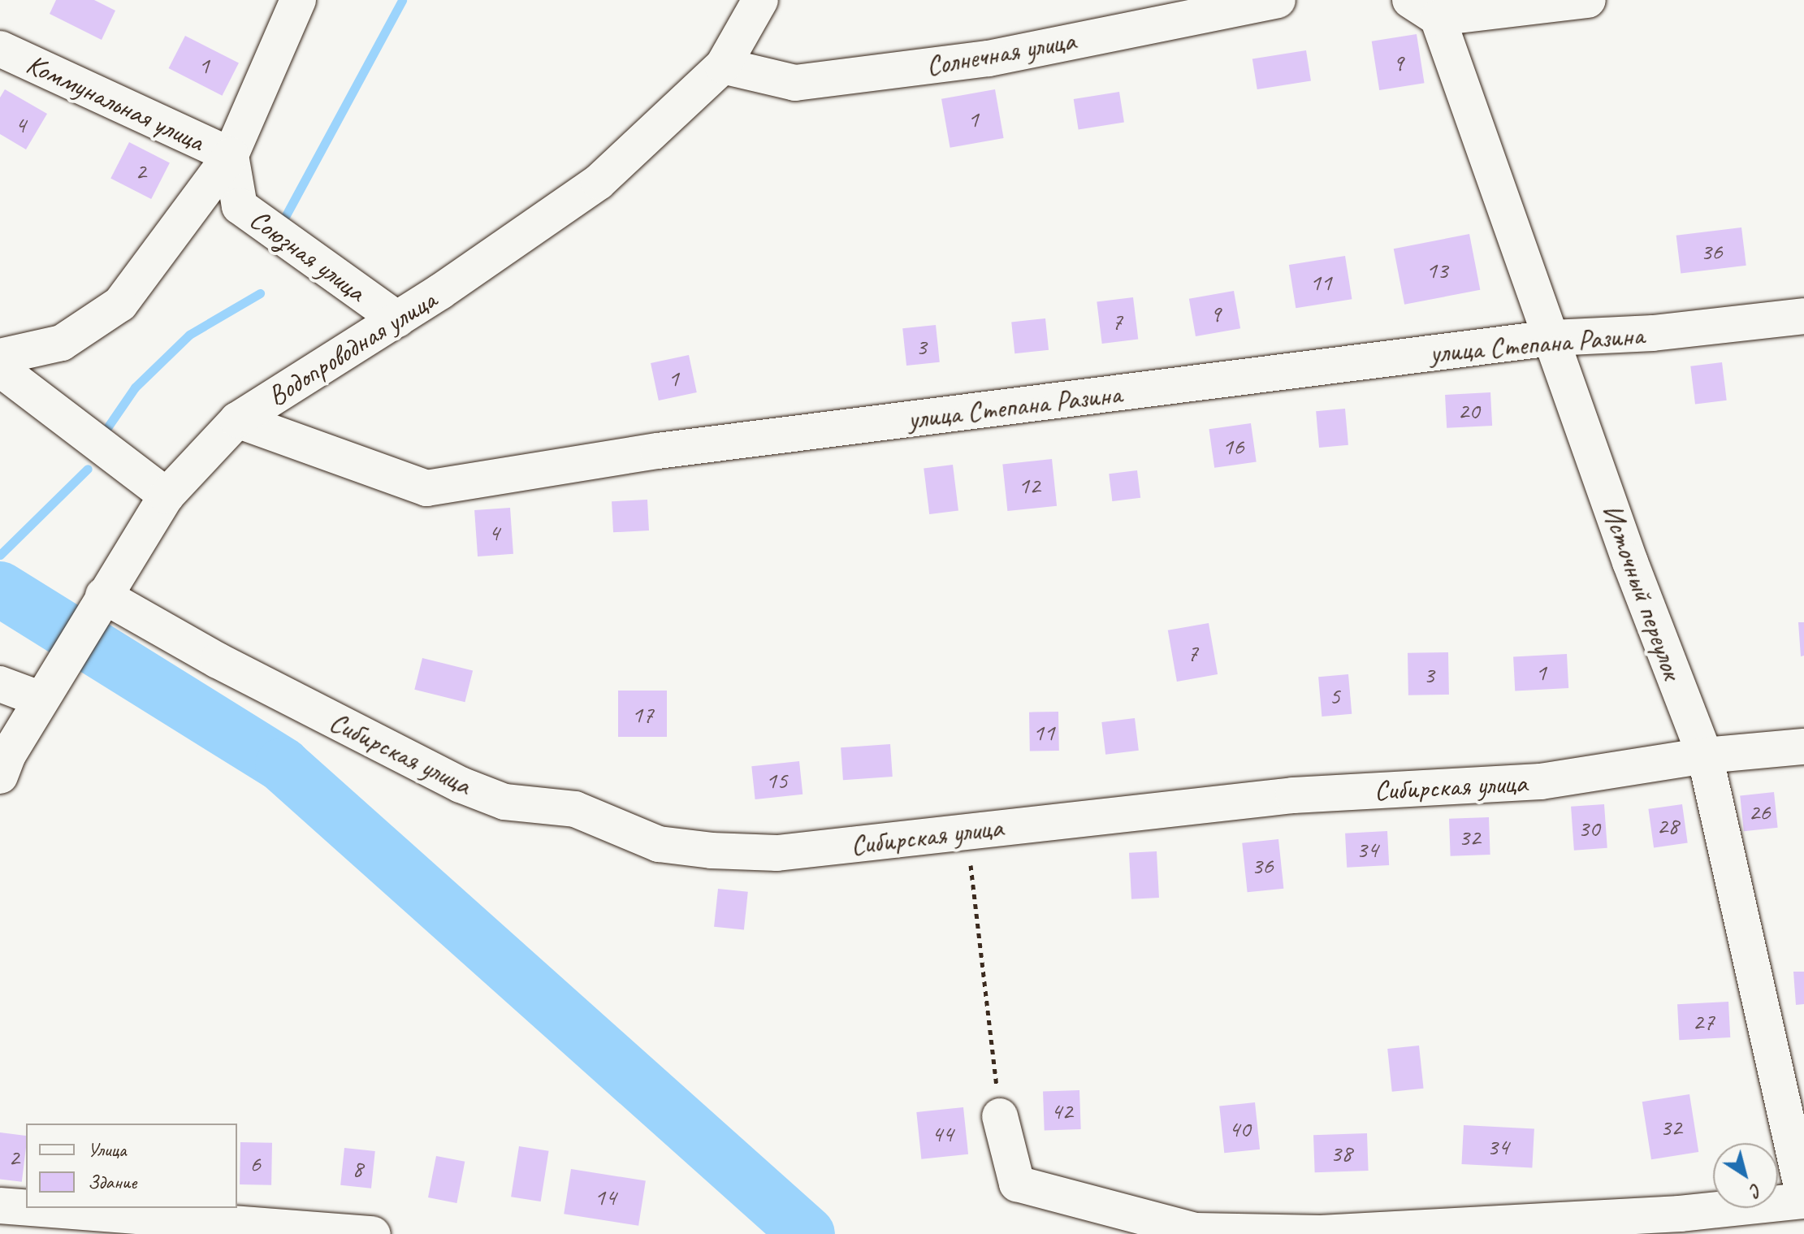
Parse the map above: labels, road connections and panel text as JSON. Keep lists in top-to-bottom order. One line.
{"streets":{"street":["Солнечная улица","Коммунальная улица","Союзная улица","улица Степана Разина","Водопроводная улица","Источный переулок","Сибирская улица"]},"crossings":[["Солнечная улица","Водопроводная улица"],["Коммунальная улица","Союзная улица"],["Союзная улица","Водопроводная улица"],["улица Степана Разина","Водопроводная улица"],["улица Степана Разина","Источный переулок"],["Водопроводная улица","Сибирская улица"],["Источный переулок","Сибирская улица"]],"house_numbers":["9","1","1","4","2","36","13","11","9","7","3","1","20","16","12","4","7","1","3","5","17","11","15","26","28","30","32","34","36","27","42","32","40","44","34","38","2","6","8","14"],"legend":["Улица","Здание"],"north":"bottom right"}
